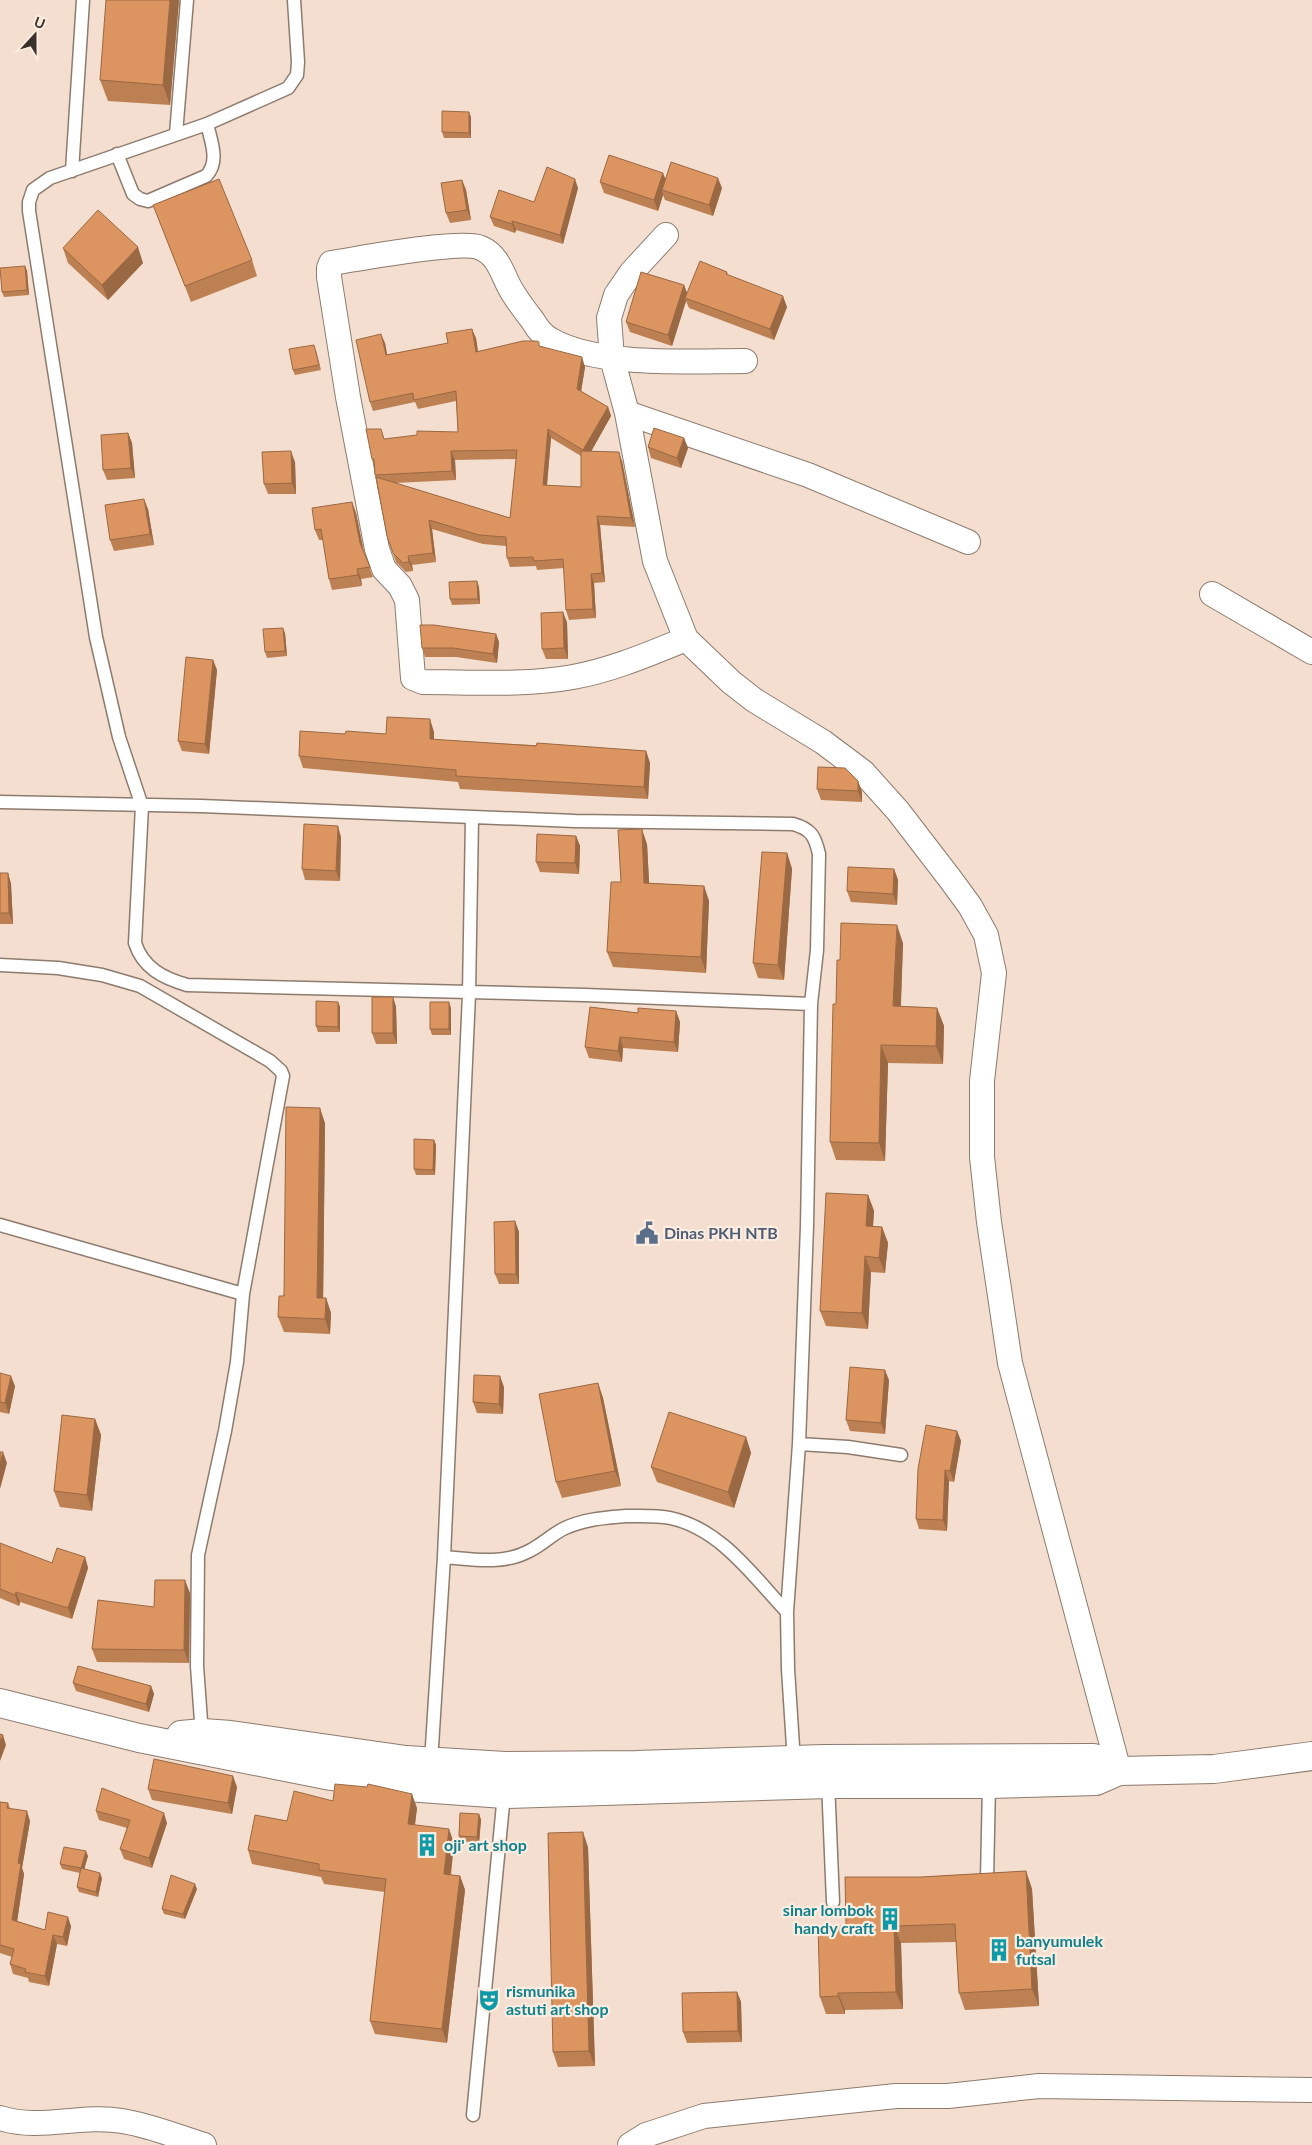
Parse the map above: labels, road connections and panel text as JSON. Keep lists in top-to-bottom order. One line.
{"places":{"public building":["Dinas PKH NTB"],"building":["oji' art shop","sinar lombok handy craft","banyumulek futsal"],"theatre":["rismunika astuti art shop"]},"north":"top"}
